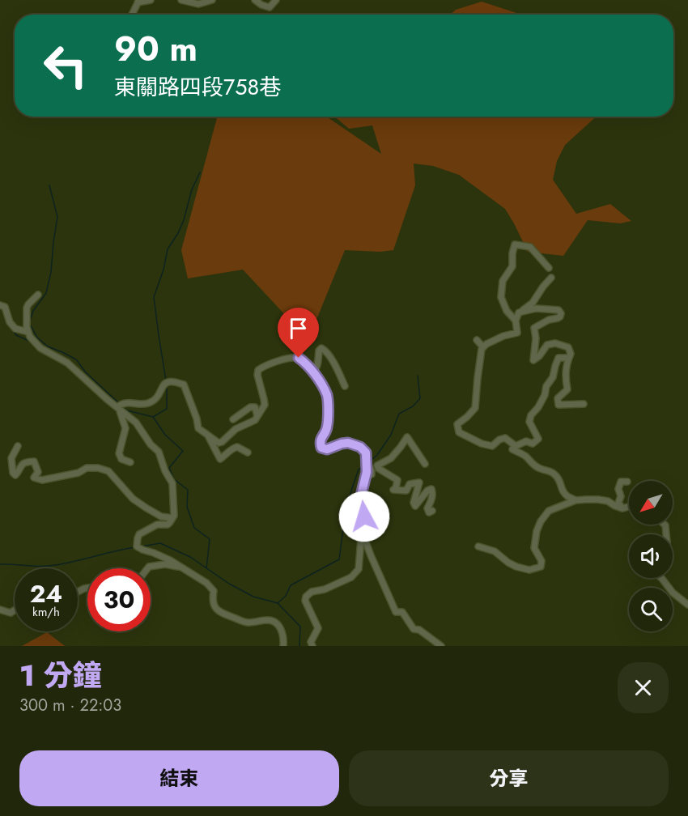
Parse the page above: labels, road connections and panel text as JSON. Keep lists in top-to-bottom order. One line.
{"north":"bottom left","page":{"turn":["90 m","東關路四段758巷"],"speed":"24 km/h","limit":"30","heading":["1 分鐘","300 m · 22:03"],"buttons":["結束","分享"]}}
